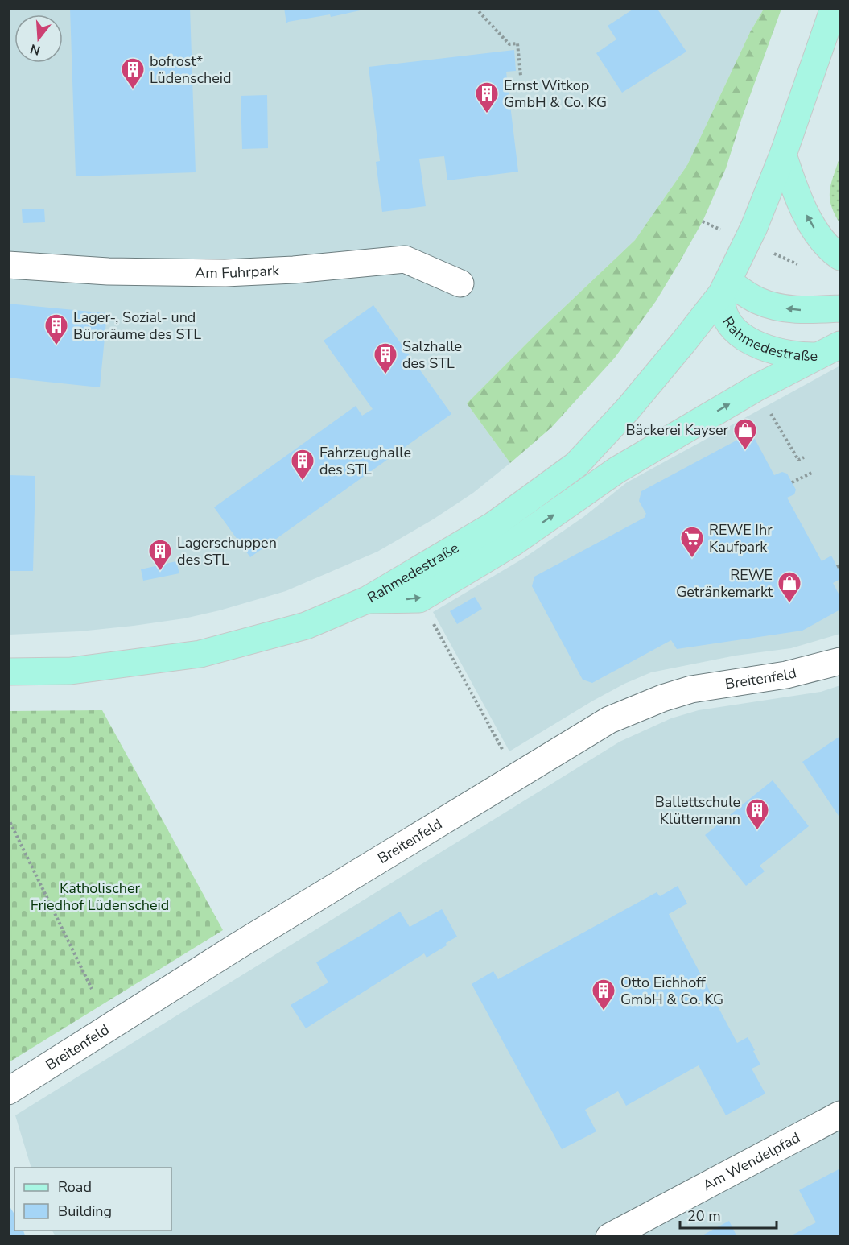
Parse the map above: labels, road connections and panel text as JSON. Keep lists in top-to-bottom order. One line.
{"streets":{"main road":["Rahmedestraße"],"street":["Am Fuhrpark","Breitenfeld","Am Wendelpfad"]},"parks":["Katholischer Friedhof Lüdenscheid"],"places":{"building":["bofrost* Lüdenscheid","Ernst Witkop GmbH & Co. KG","Lager-, Sozial- und Büroräume des STL","Salzhalle des STL","Fahrzeughalle des STL","Lagerschuppen des STL","Ballettschule Klüttermann","Otto Eichhoff GmbH & Co. KG"],"shop":["Bäckerei Kayser","REWE Getränkemarkt"],"supermarket":["REWE Ihr Kaufpark"]},"legend":["Road","Building"],"scale_bar":"20 m","north":"bottom"}
